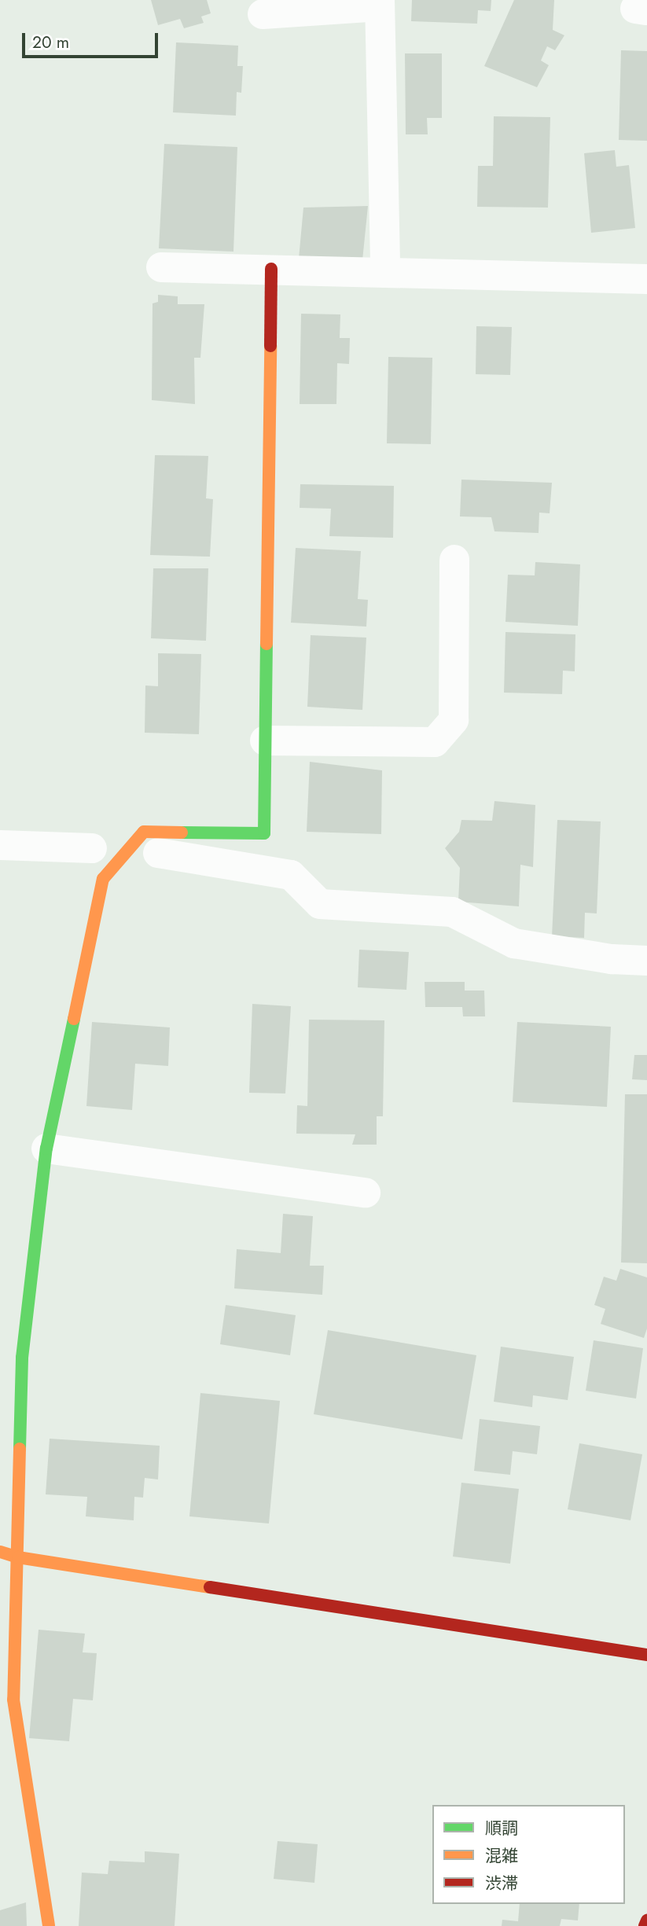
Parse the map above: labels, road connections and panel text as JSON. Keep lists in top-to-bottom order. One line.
{"legend":["順調","混雑","渋滞"],"scale_bar":"20 m"}
